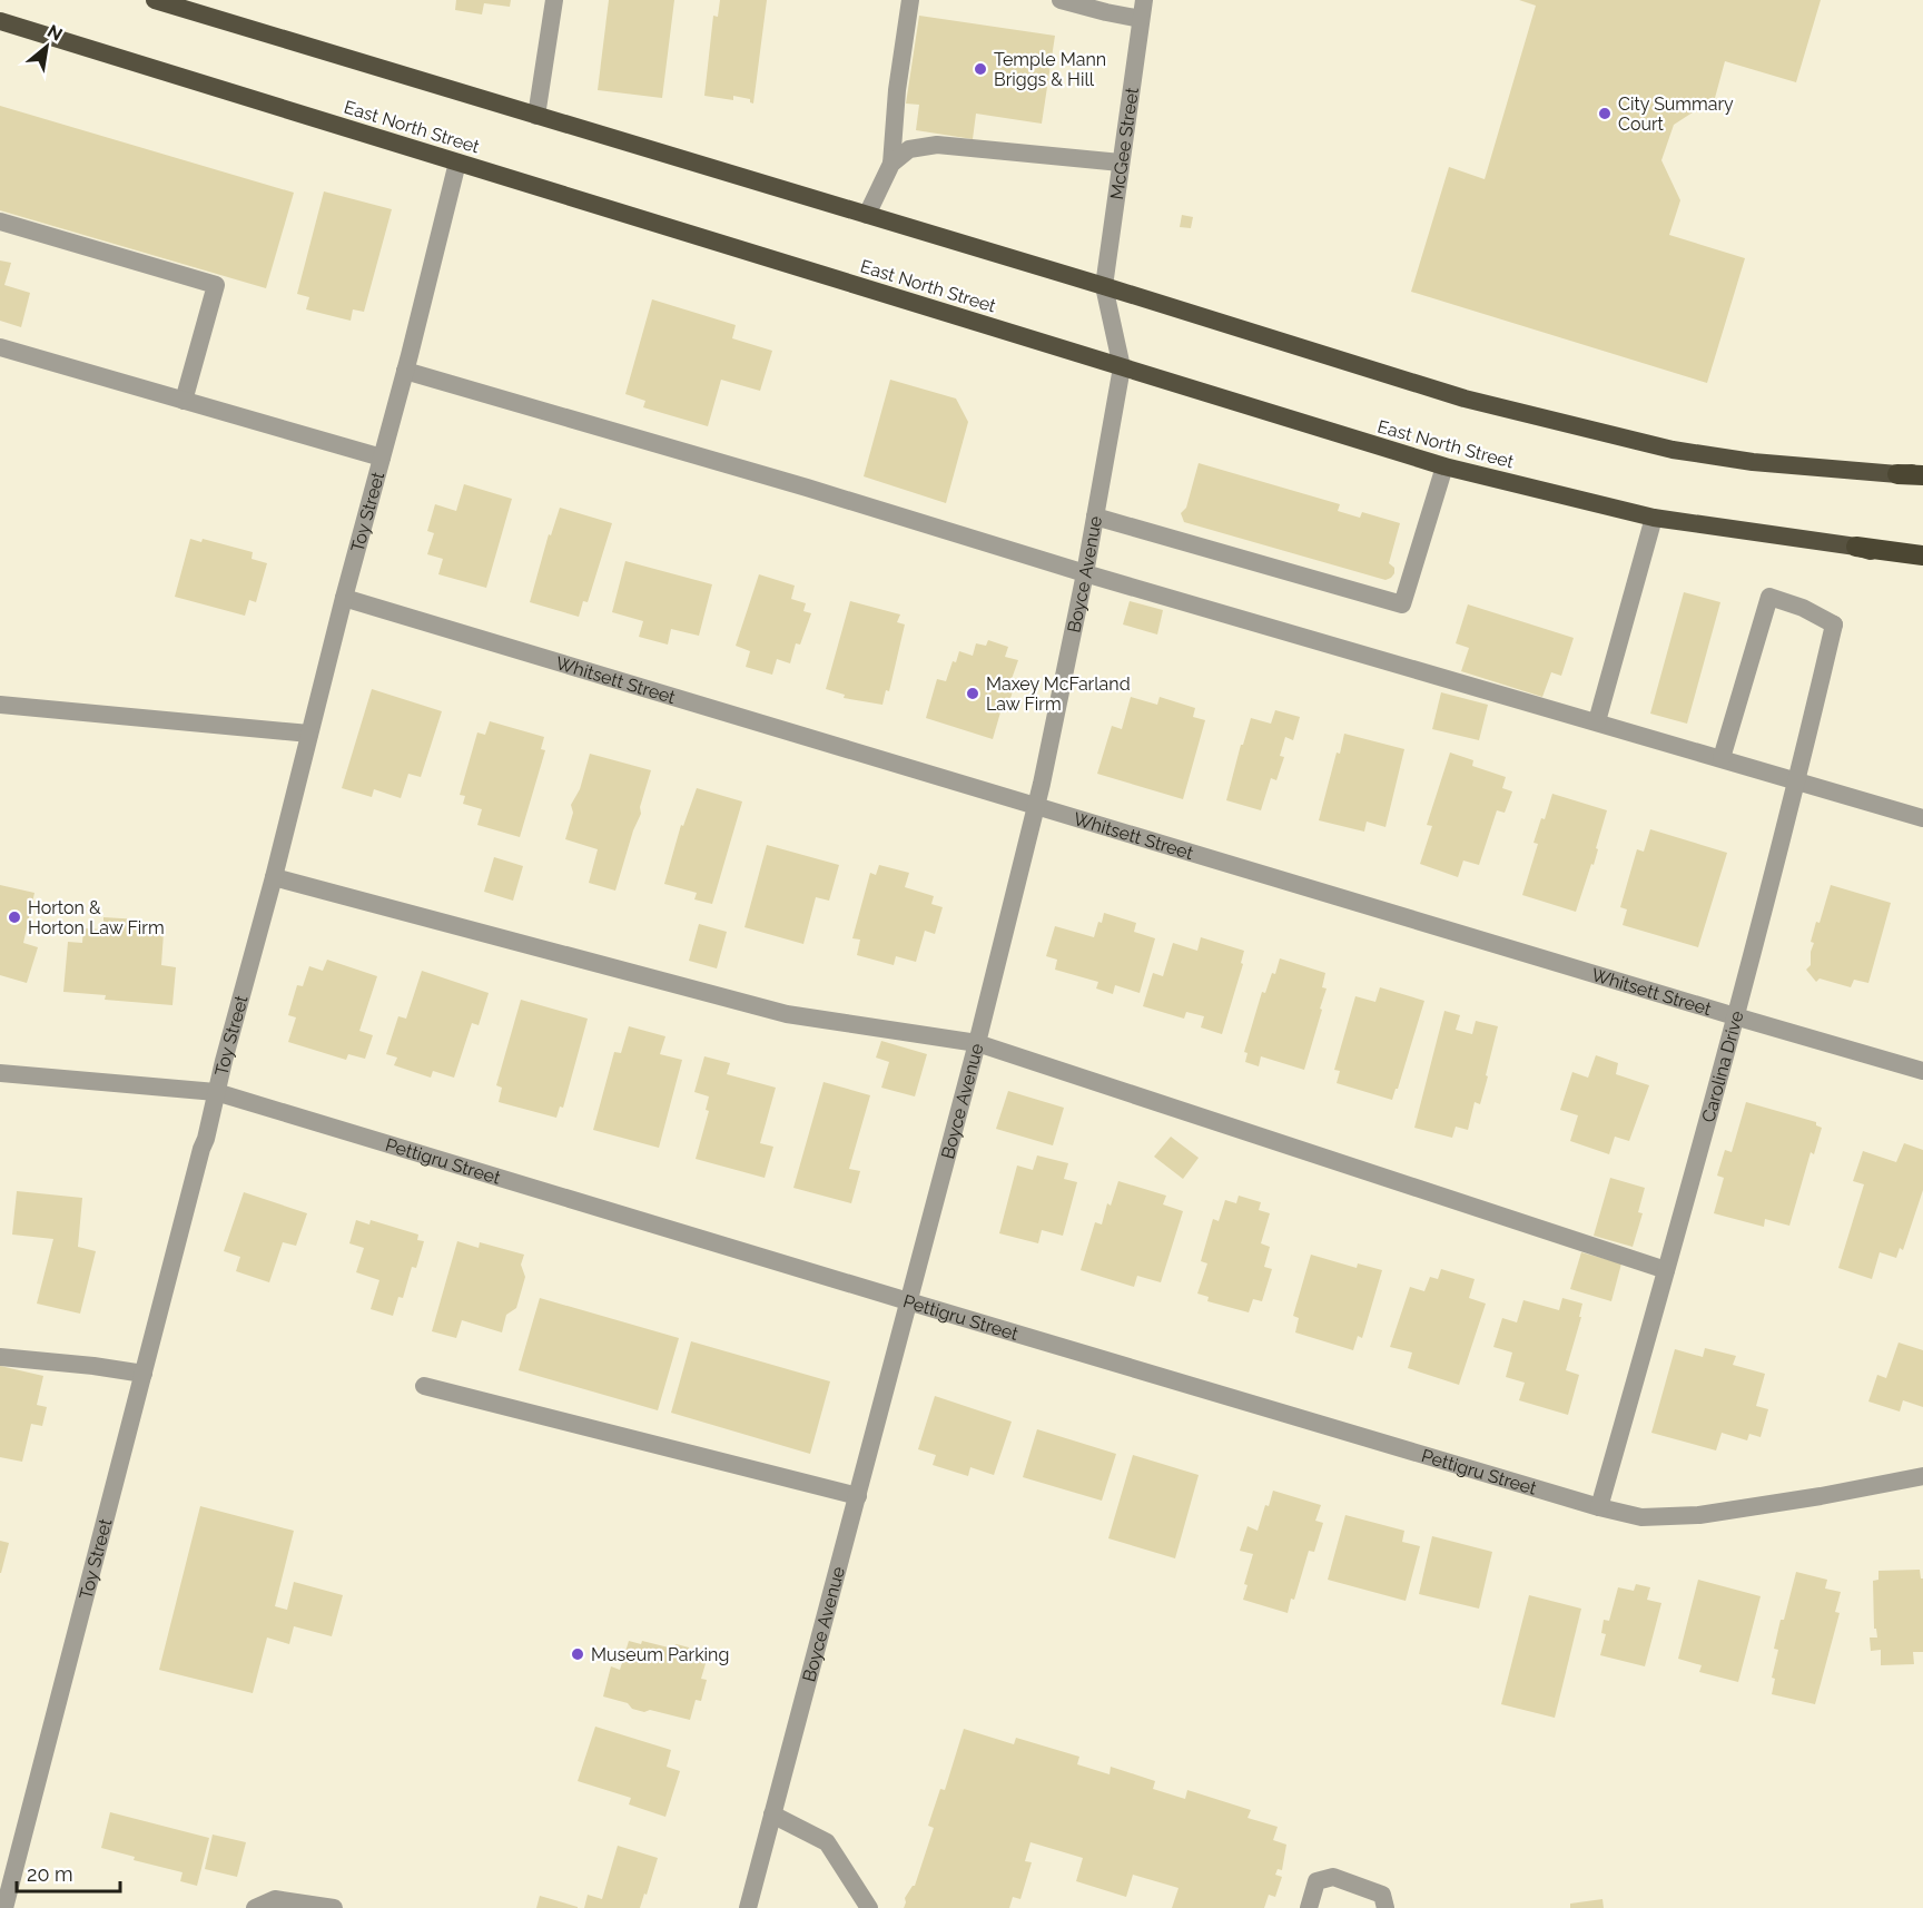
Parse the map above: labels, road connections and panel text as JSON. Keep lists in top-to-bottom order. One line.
{"streets":{"highway":["East North Street"],"street":["McGee Street","Toy Street","Boyce Avenue","Whitsett Street","Carolina Drive","Pettigru Street"]},"crossings":[["East North Street","Toy Street"],["East North Street","Boyce Avenue"],["McGee Street","Boyce Avenue"],["Toy Street","Whitsett Street"],["Toy Street","Pettigru Street"],["Boyce Avenue","Whitsett Street"],["Boyce Avenue","Pettigru Street"],["Whitsett Street","Carolina Drive"],["Carolina Drive","Pettigru Street"]],"places":["Temple Mann Briggs & Hill","City Summary Court","Maxey McFarland Law Firm","Horton & Horton Law Firm","Museum Parking"],"scale_bar":"20 m","north":"top right"}
